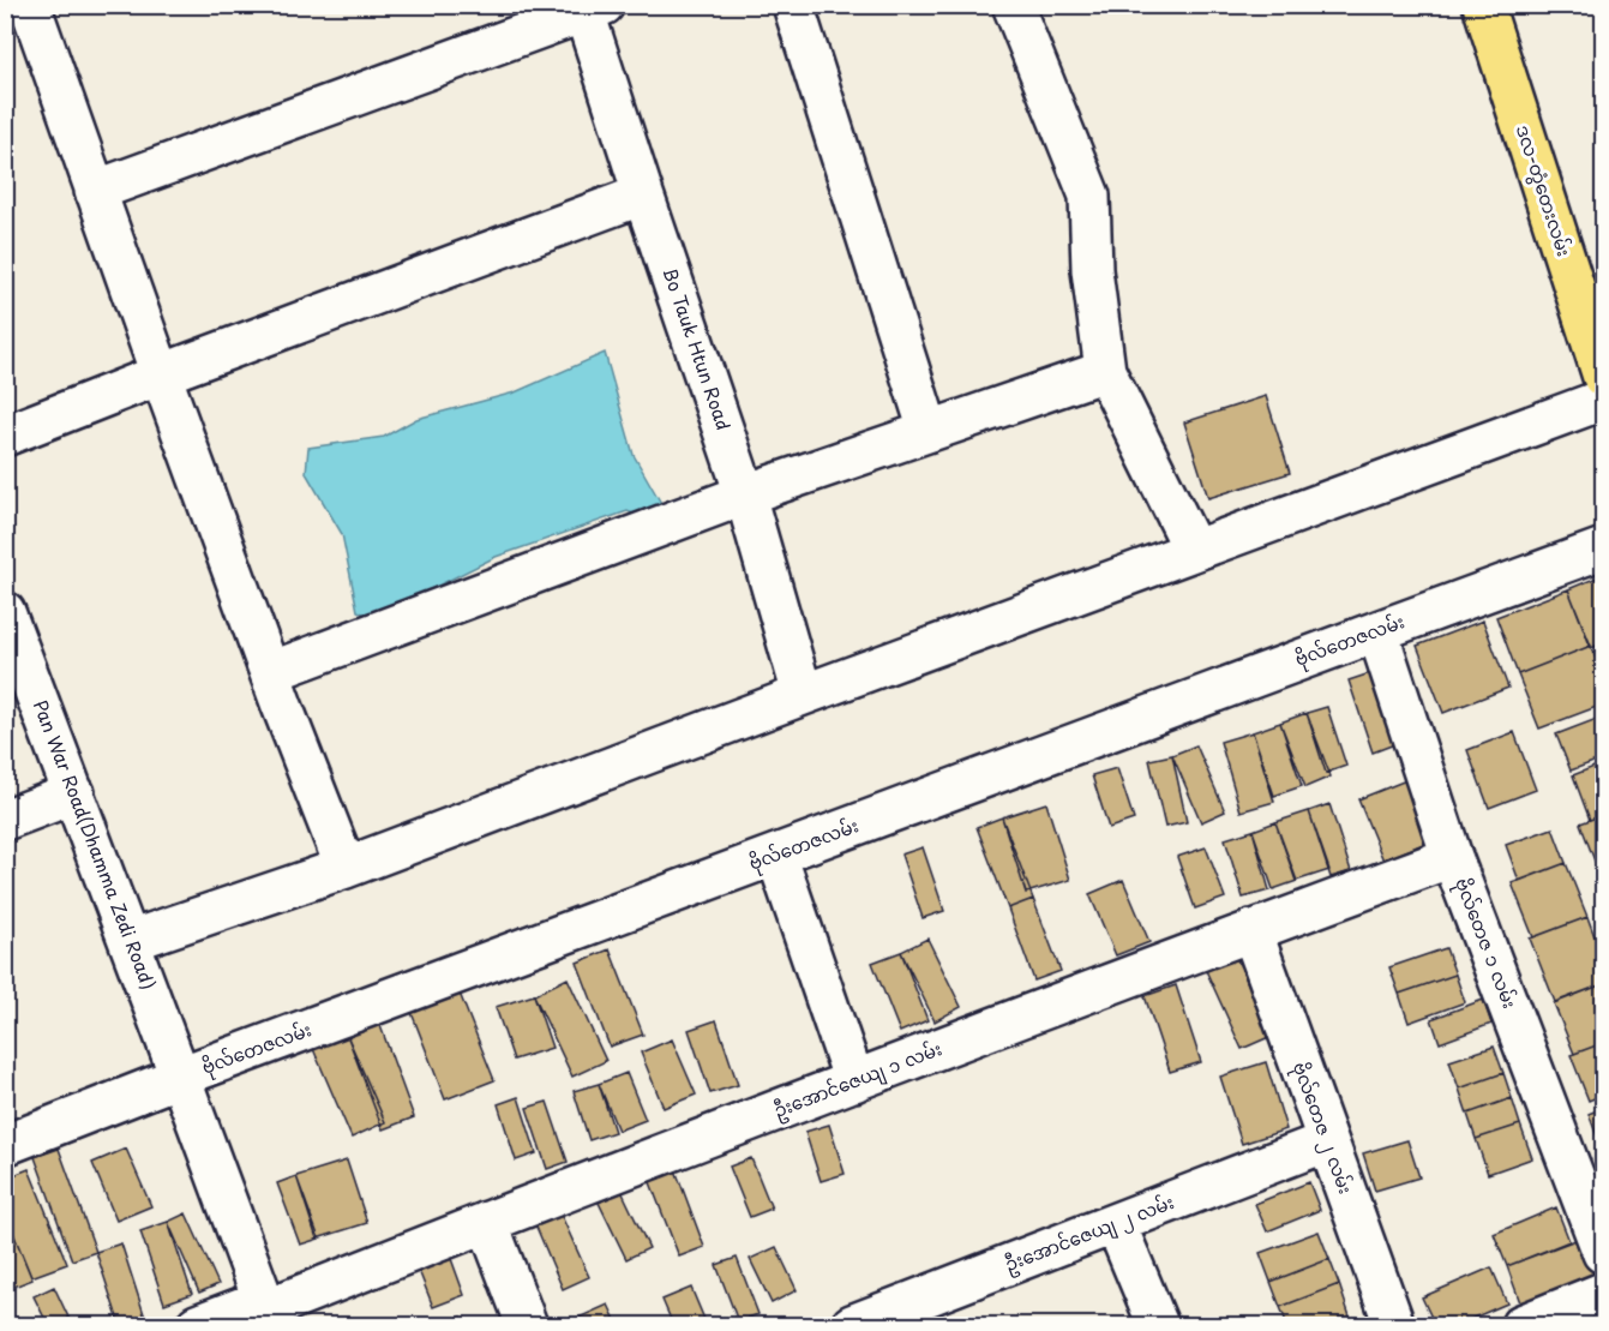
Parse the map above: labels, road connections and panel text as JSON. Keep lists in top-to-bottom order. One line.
{"streets":{"main road":["ဒလ-တွံတေးလမ်း"],"street":["Bo Tauk Htun Road","ဗိုလ်တေဇလမ်း","Pan War Road(Dhamma Zedi Road)","ဗိုလ်တေဇ ၁ လမ်း","ဦးအောင်ဇေယျ ၁ လမ်း","ဗိုလ်တေဇ ၂ လမ်း","ဦးအောင်ဇေယျ ၂ လမ်း"]},"crossings":[["ဗိုလ်တေဇလမ်း","Pan War Road(Dhamma Zedi Road)"],["ဗိုလ်တေဇလမ်း","ဗိုလ်တေဇ ၁ လမ်း"],["Pan War Road(Dhamma Zedi Road)","ဦးအောင်ဇေယျ ၁ လမ်း"],["ဗိုလ်တေဇ ၁ လမ်း","ဦးအောင်ဇေယျ ၁ လမ်း"],["ဦးအောင်ဇေယျ ၁ လမ်း","ဗိုလ်တေဇ ၂ လမ်း"],["ဗိုလ်တေဇ ၂ လမ်း","ဦးအောင်ဇေယျ ၂ လမ်း"]]}
